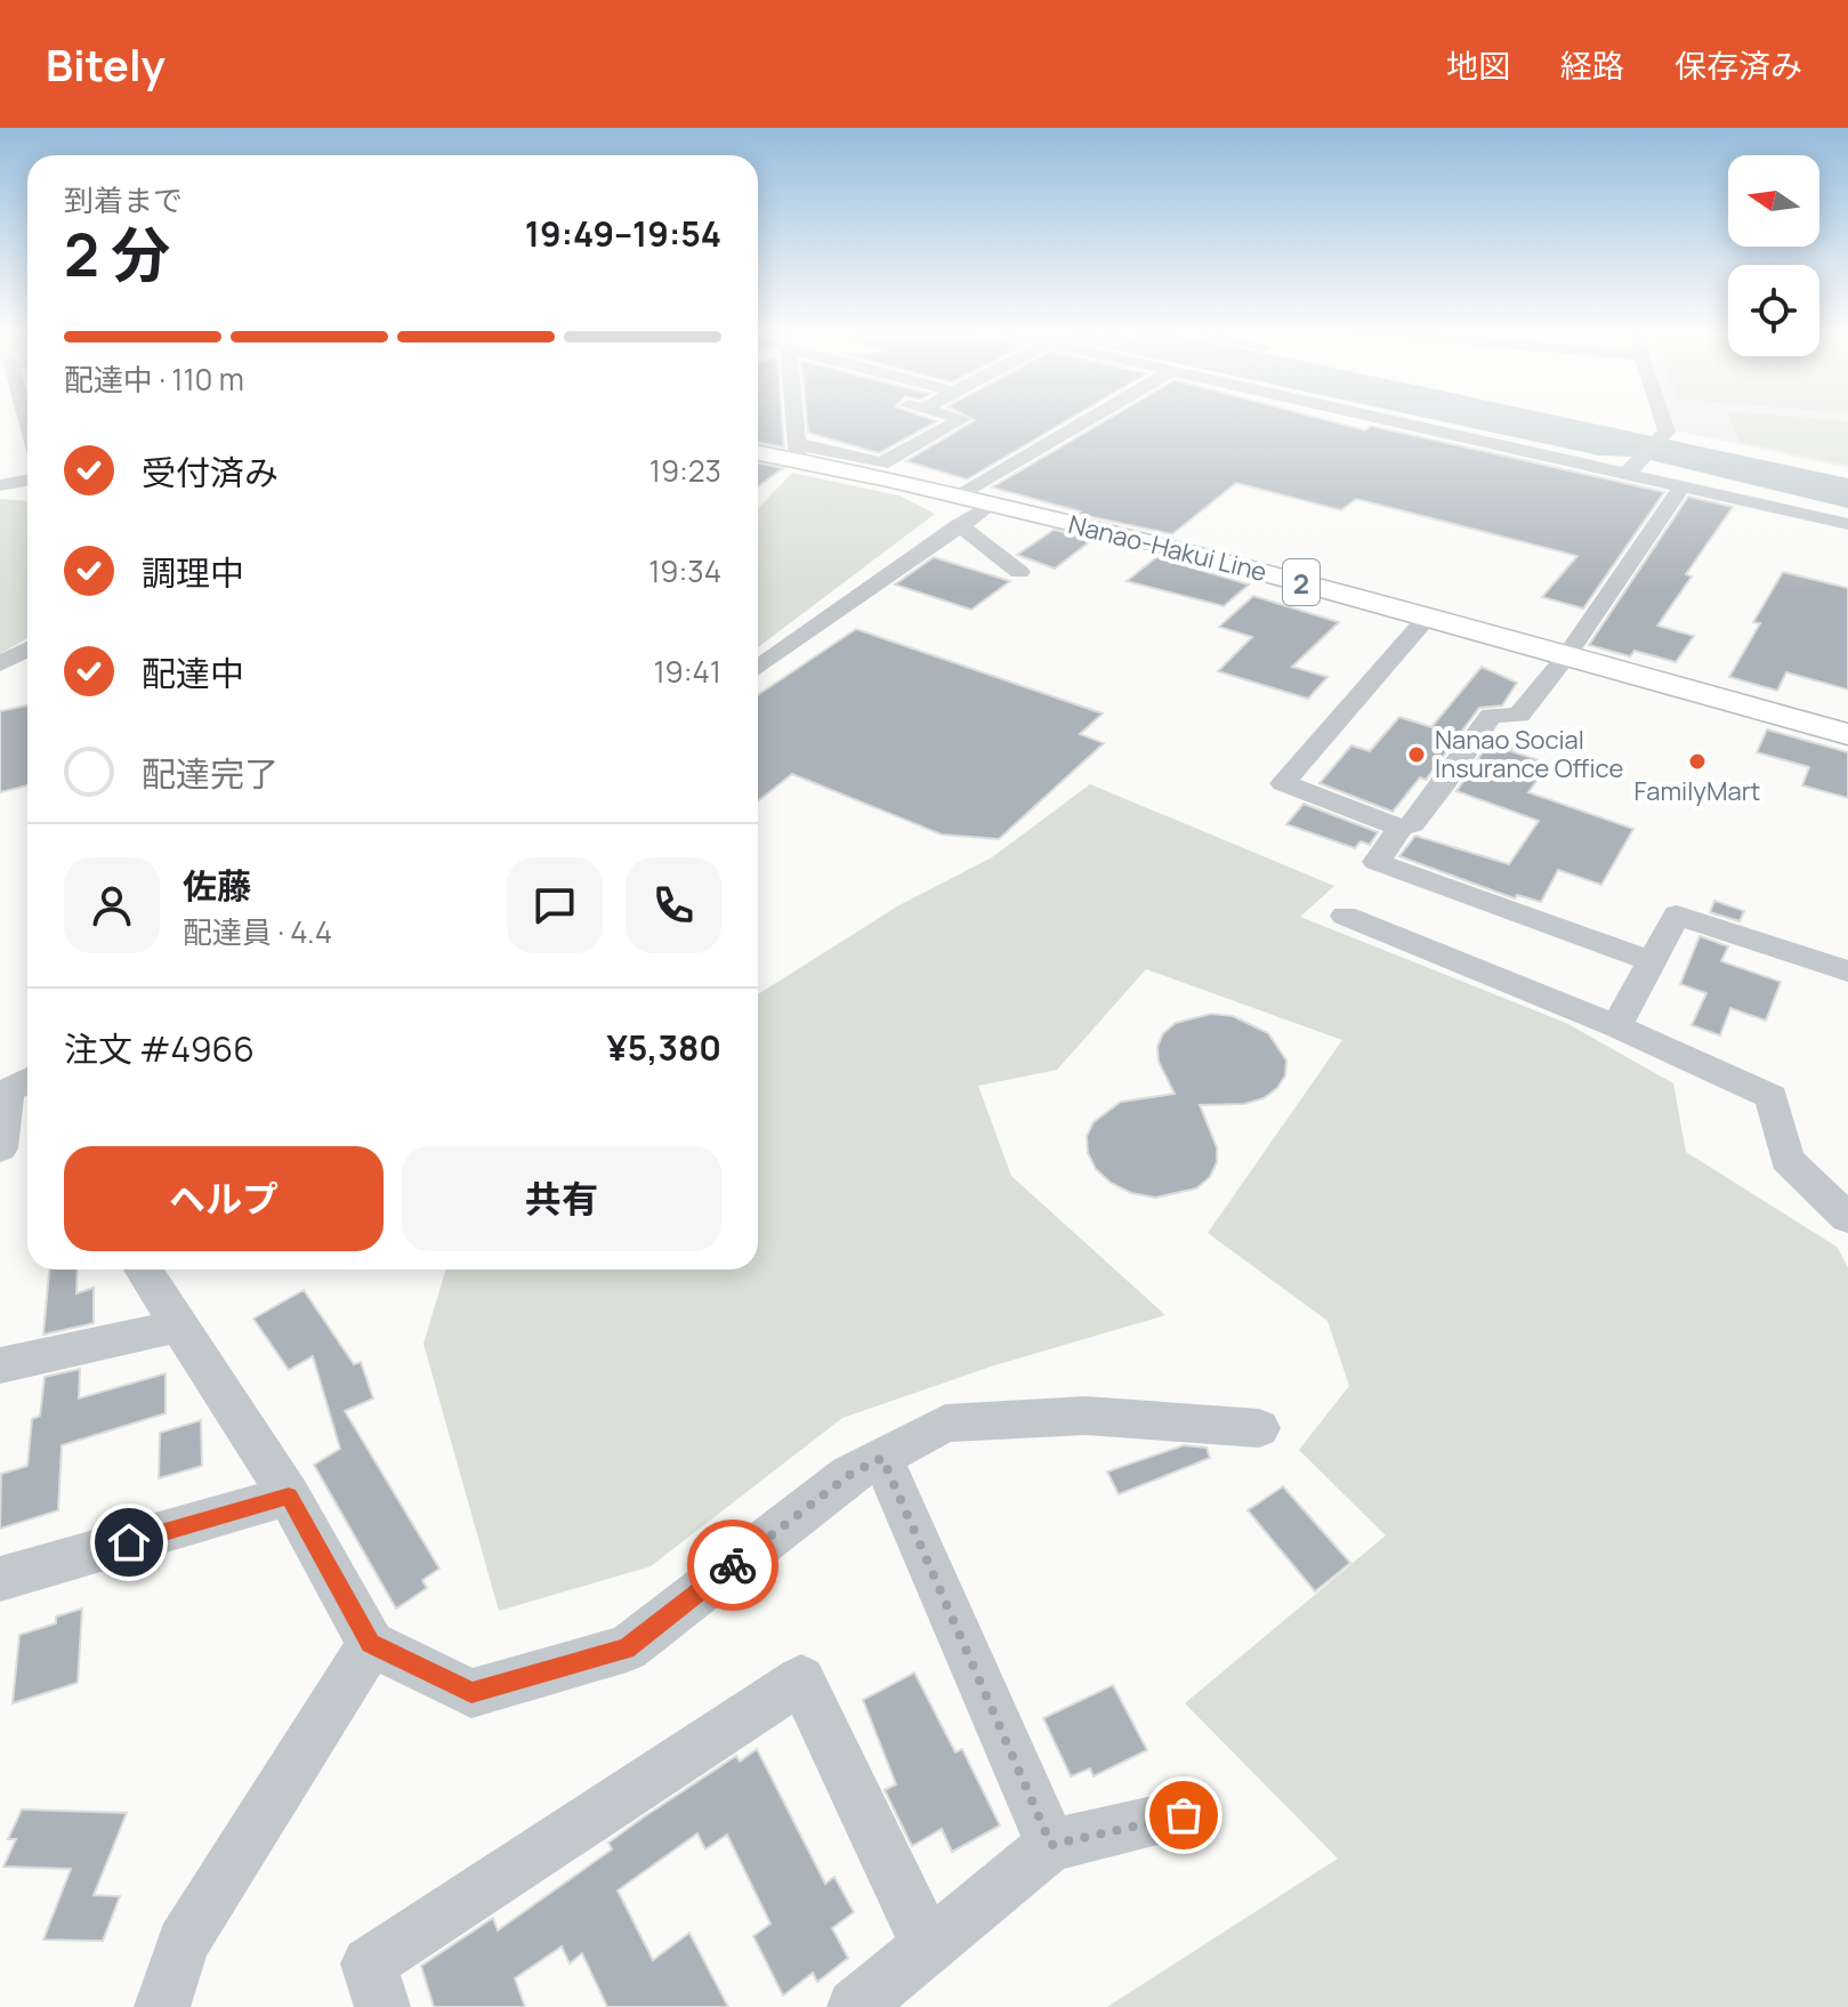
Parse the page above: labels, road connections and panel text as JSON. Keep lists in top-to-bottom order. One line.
{"streets":{"main road":["Nanao-Hakui Line","2"]},"places":["Nanao Social Insurance Office","FamilyMart"],"north":"left","page":{"header":"Bitely","nav":["地図","経路","保存済み"],"heading":["2 分","到着まで","19:49–19:54"],"panel":["佐藤","配達員 · 4.4","注文 #4966","¥5,380"],"bar":"配達中 · 110 m","list":[["受付済み","19:23"],["調理中","19:34"],["配達中","19:41"],"配達完了"],"buttons":["ヘルプ","共有"]}}
